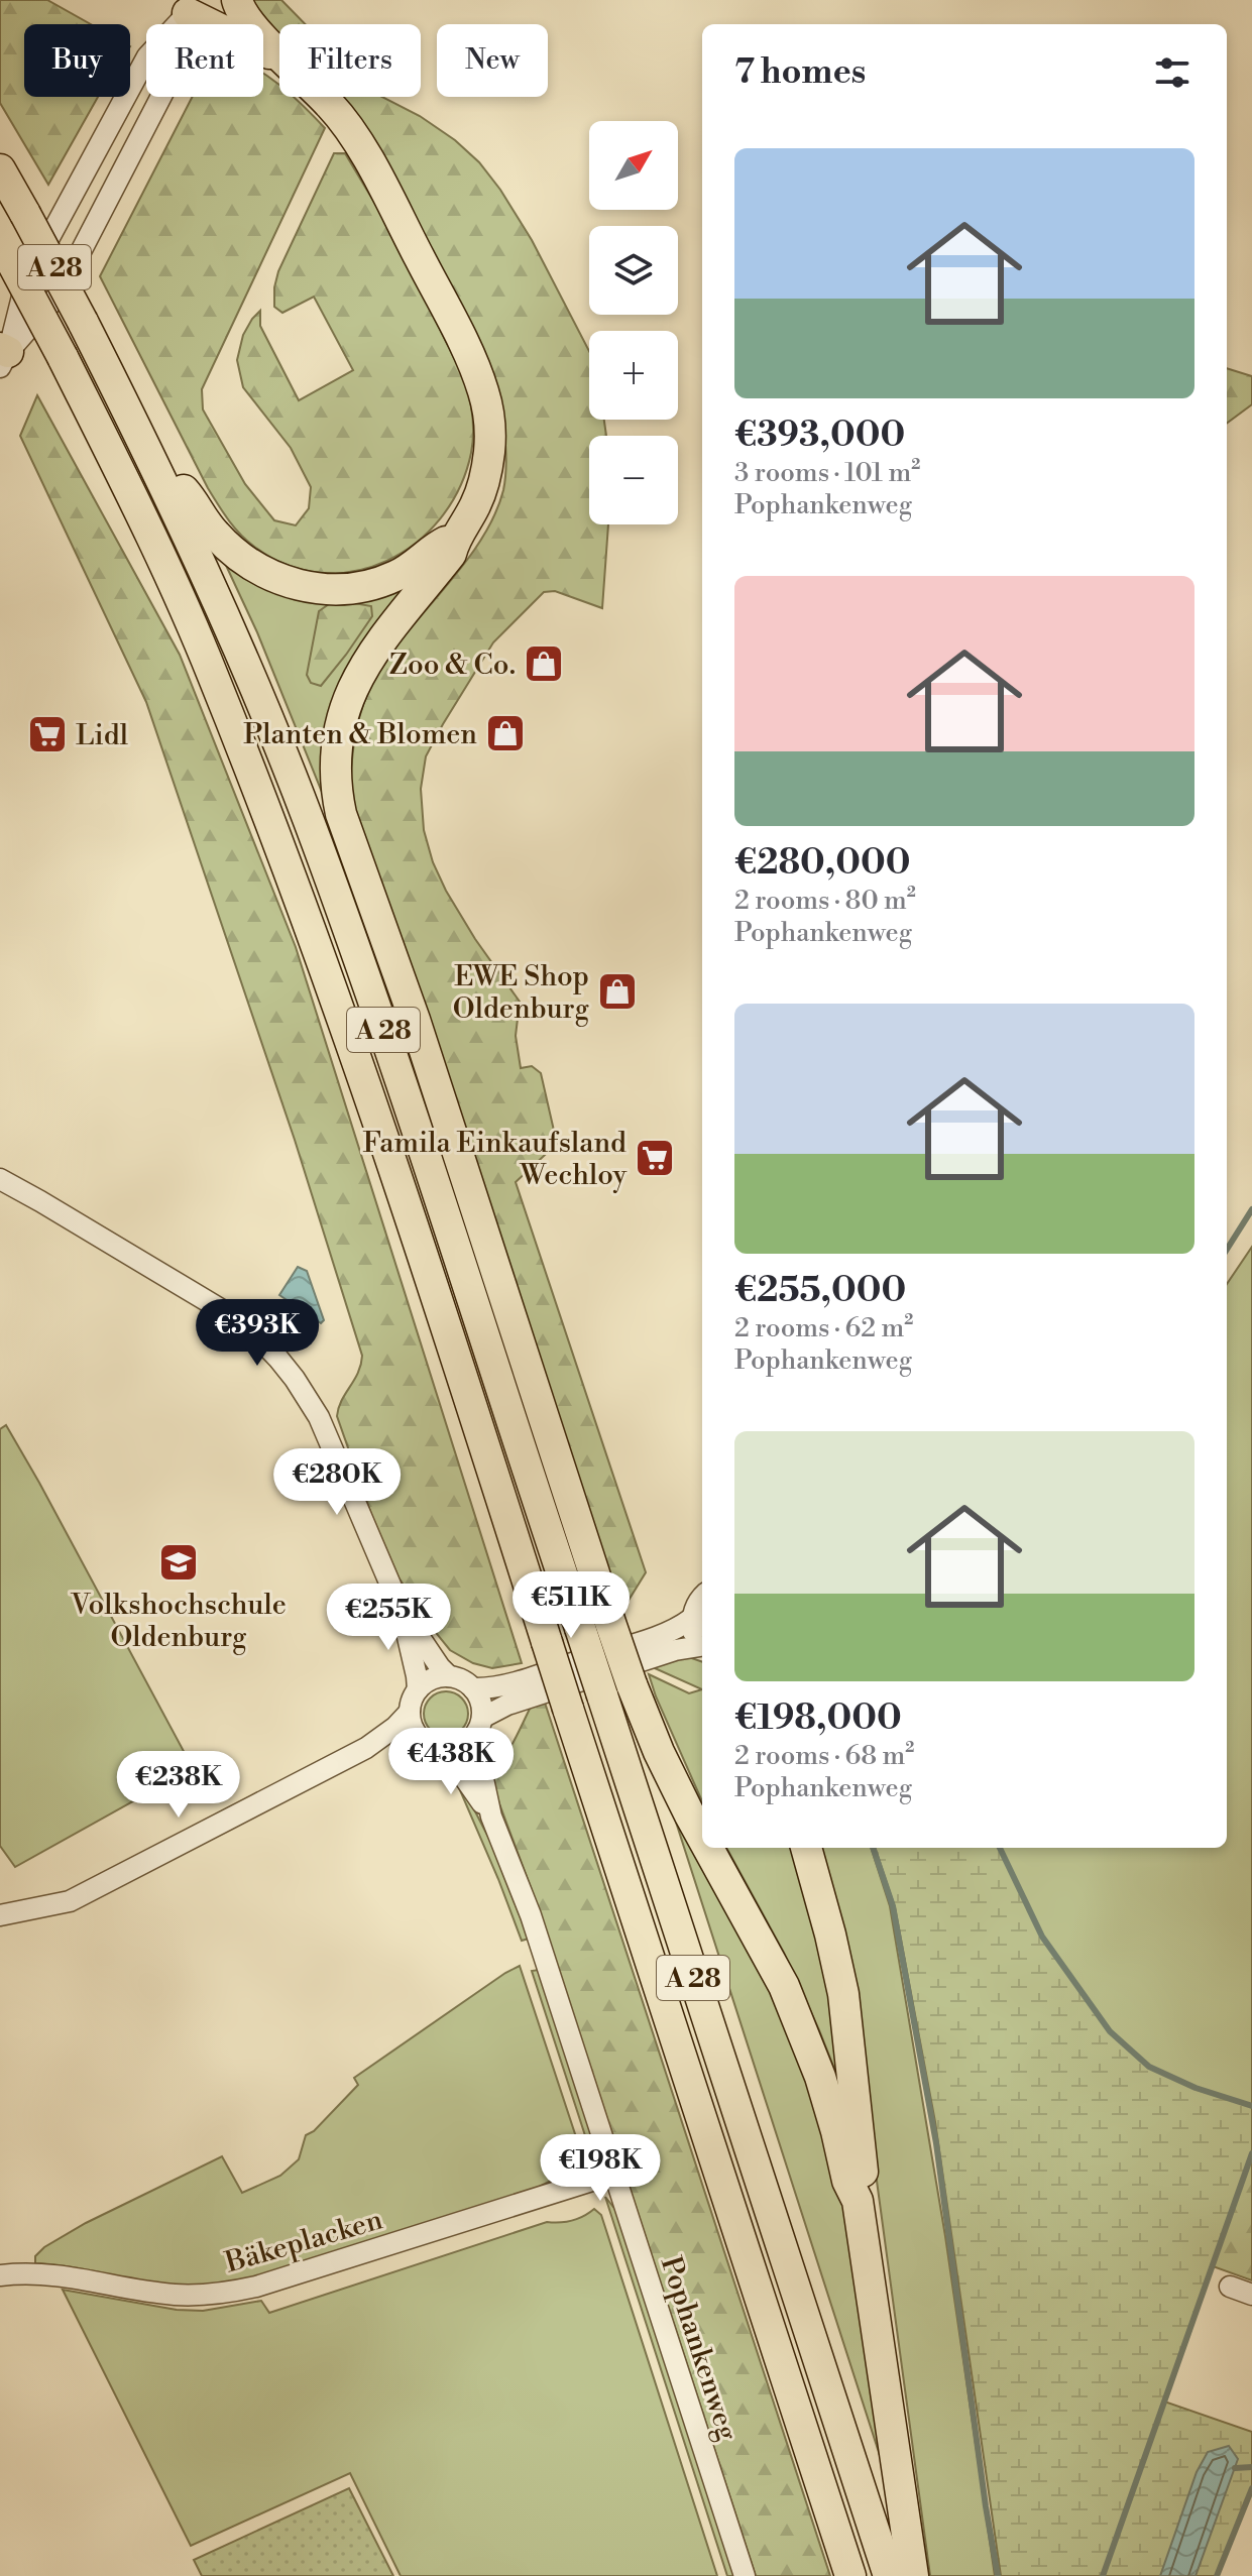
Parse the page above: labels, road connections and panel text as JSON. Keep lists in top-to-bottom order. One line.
{"streets":{"highway":["A 28"],"street":["Bäkeplacken","Pophankenweg"]},"crossings":[["Bäkeplacken","Pophankenweg"]],"places":{"shop":["Zoo & Co.","Planten & Blomen","EWE Shop Oldenburg"],"supermarket":["Lidl","Famila Einkaufsland Wechloy"],"school or university":["Volkshochschule Oldenburg"]},"north":"top right","page":{"chip":["Buy","Rent","Filters","New"],"heading":"7 homes","map_buttons":["+","−"],"list":[{"name":"€393,000","note":"3 rooms · 101 m² · Pophankenweg"},{"name":"€280,000","note":"2 rooms · 80 m² · Pophankenweg"},{"name":"€255,000","note":"2 rooms · 62 m² · Pophankenweg"},{"name":"€198,000","note":"2 rooms · 68 m² · Pophankenweg"}],"price":["€393K","€280K","€511K","€255K","€438K","€238K","€198K"]}}
